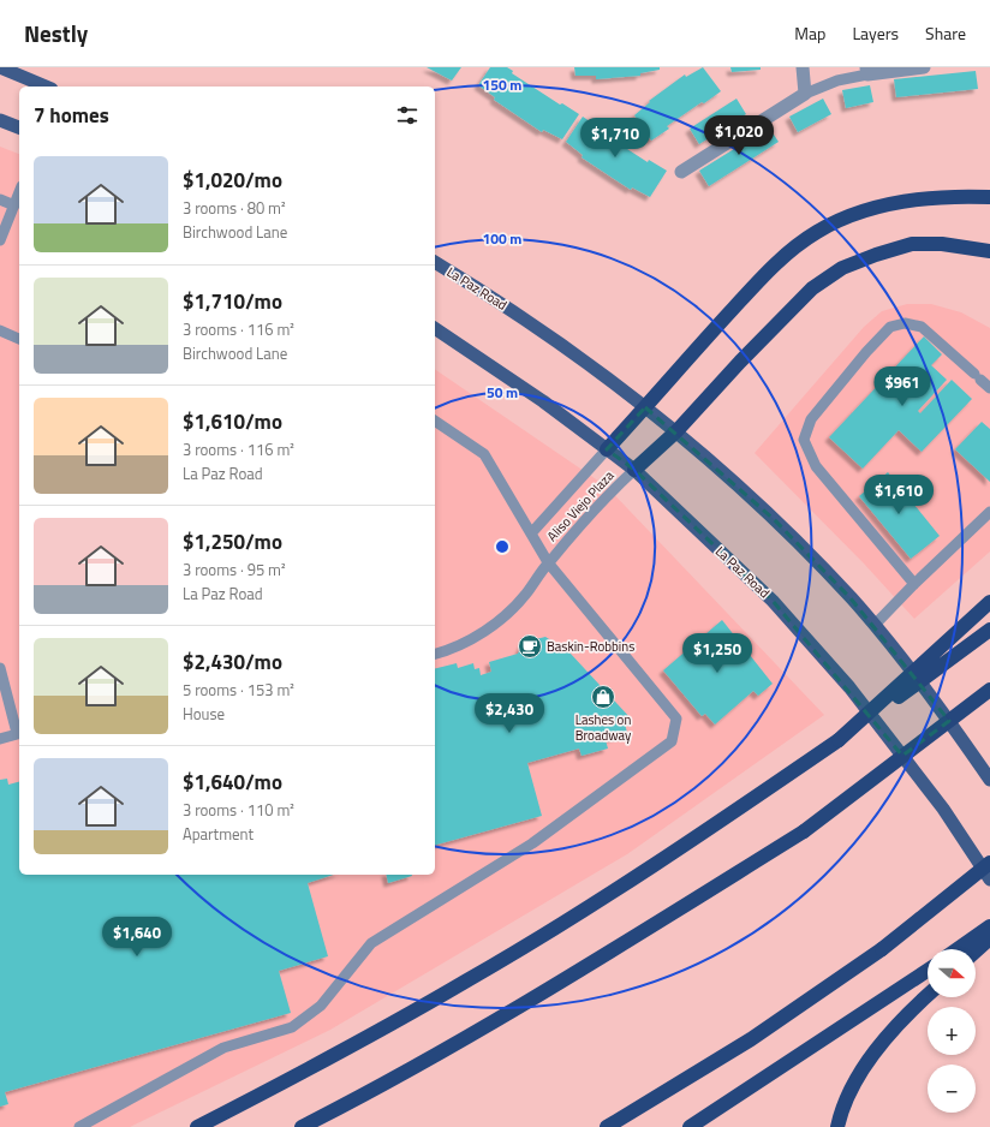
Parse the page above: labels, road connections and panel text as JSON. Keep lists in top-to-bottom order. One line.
{"streets":{"main road":["La Paz Road"],"lane":["Aliso Viejo Plaza"]},"crossings":[["La Paz Road","Aliso Viejo Plaza"]],"places":{"cafe":["Baskin-Robbins"],"shop":["Lashes on Broadway"]},"north":"right","page":{"header":"Nestly","nav":["Map","Layers","Share"],"heading":"7 homes","price":["$1,020","$1,710","$961","$1,610","$1,250","$2,430","$1,640"],"list":[{"name":"$1,020/mo","note":"3 rooms · 80 m² · Birchwood Lane"},{"name":"$1,710/mo","note":"3 rooms · 116 m² · Birchwood Lane"},{"name":"$1,610/mo","note":"3 rooms · 116 m² · La Paz Road"},{"name":"$1,250/mo","note":"3 rooms · 95 m² · La Paz Road"},{"name":"$2,430/mo","note":"5 rooms · 153 m² · House"},{"name":"$1,640/mo","note":"3 rooms · 110 m² · Apartment"}],"map_buttons":["+","−"]},"rings":["150 m","100 m","50 m"]}
